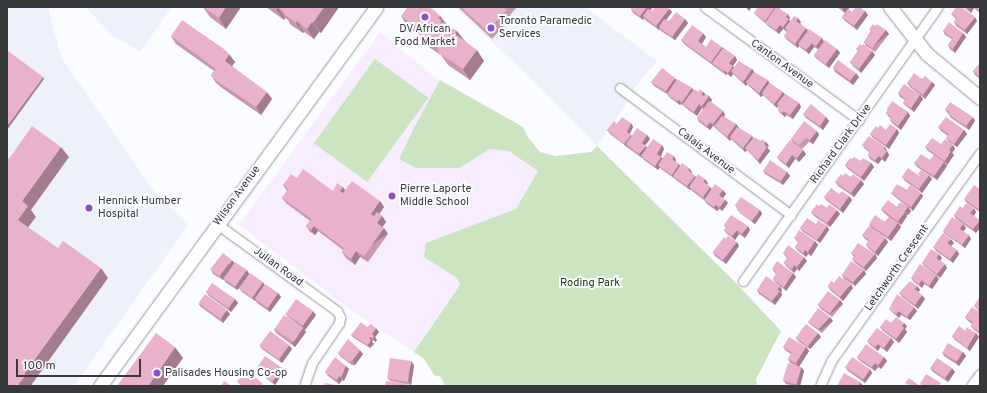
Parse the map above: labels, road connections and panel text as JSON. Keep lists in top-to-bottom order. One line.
{"streets":{"main road":["Wilson Avenue"],"street":["Canton Avenue","Richard Clark Drive","Calais Avenue","Julian Road","Letchworth Crescent"]},"crossings":[["Canton Avenue","Richard Clark Drive"],["Richard Clark Drive","Calais Avenue"],["Wilson Avenue","Julian Road"]],"parks":["Roding Park"],"places":["DV African Food Market","Toronto Paramedic Services","Pierre Laporte Middle School","Hennick Humber Hospital","Palisades Housing Co-op"],"scale_bar":"100 m"}
